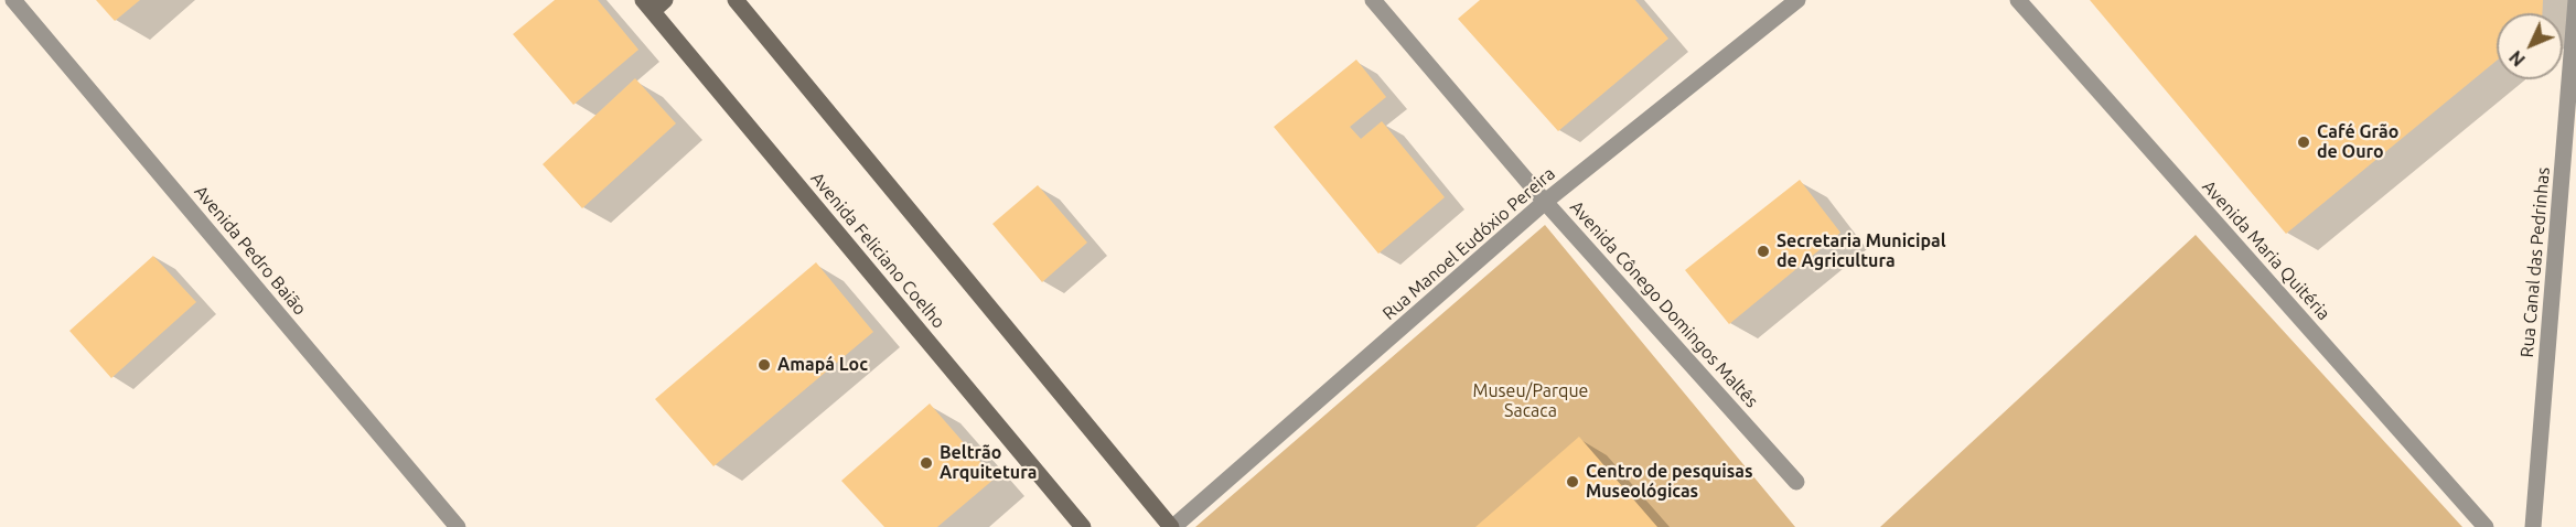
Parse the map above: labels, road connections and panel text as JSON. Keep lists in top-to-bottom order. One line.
{"streets":{"street":["Rua Manoel Eudóxio Pereira","Avenida Pedro Baião","Avenida Feliciano Coelho","Avenida Maria Quitéria","Rua Canal das Pedrinhas","Avenida Cônego Domingos Maltês"]},"crossings":[["Rua Manoel Eudóxio Pereira","Avenida Cônego Domingos Maltês"]],"parks":["Museu/Parque Sacaca"],"places":["Café Grão de Ouro","Secretaria Municipal de Agricultura","Amapá Loc","Beltrão Arquitetura","Centro de pesquisas Museológicas"],"north":"bottom left"}
